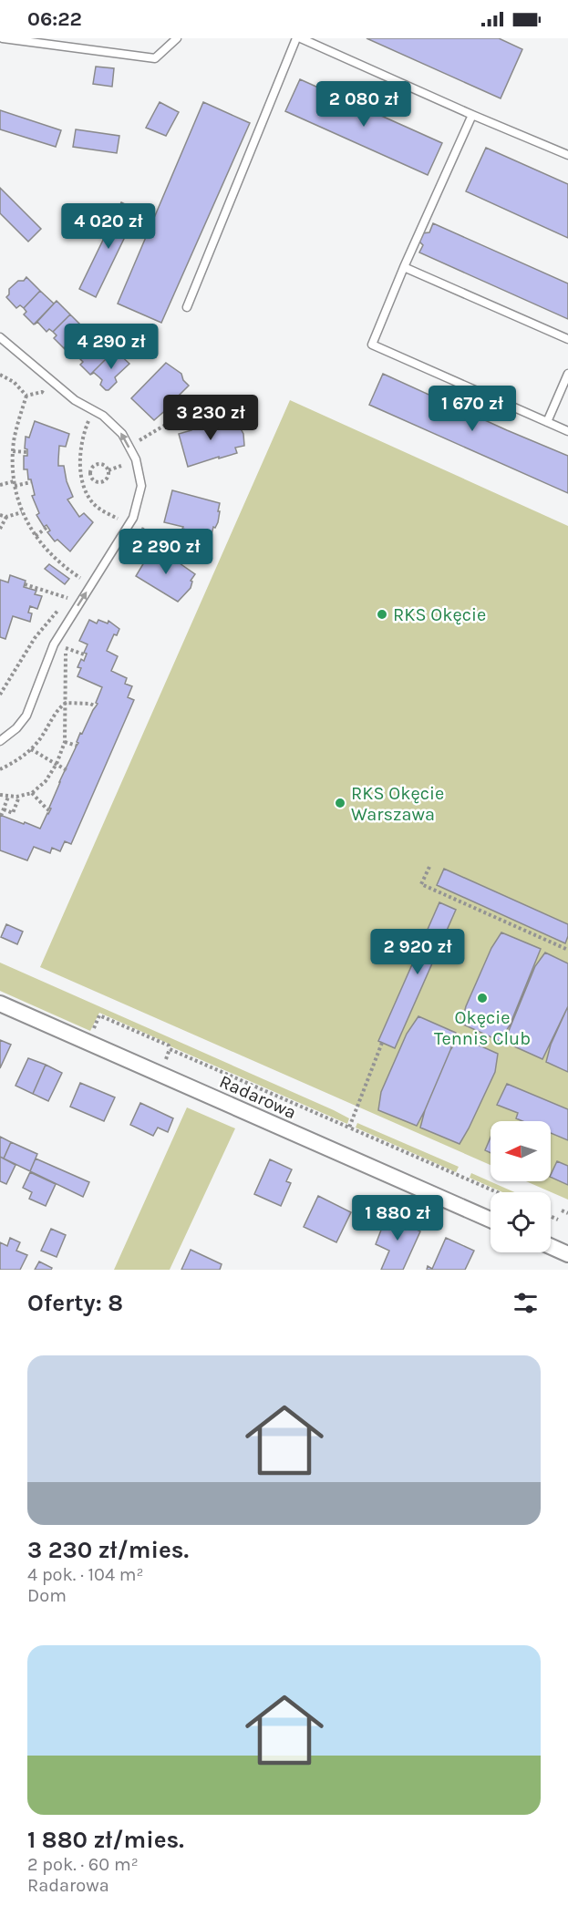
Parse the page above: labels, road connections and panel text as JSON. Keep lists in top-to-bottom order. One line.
{"streets":{"street":["Radarowa"]},"places":["RKS Okęcie","RKS Okęcie Warszawa","Okęcie Tennis Club"],"north":"left","page":{"status":"06:22","price":["2 080 zł","4 020 zł","4 290 zł","1 670 zł","3 230 zł","2 290 zł","2 920 zł","1 880 zł"],"heading":"Oferty: 8","list":[{"name":"3 230 zł/mies.","note":"4 pok. · 104 m² · Dom"},{"name":"1 880 zł/mies.","note":"2 pok. · 60 m² · Radarowa"}]}}
